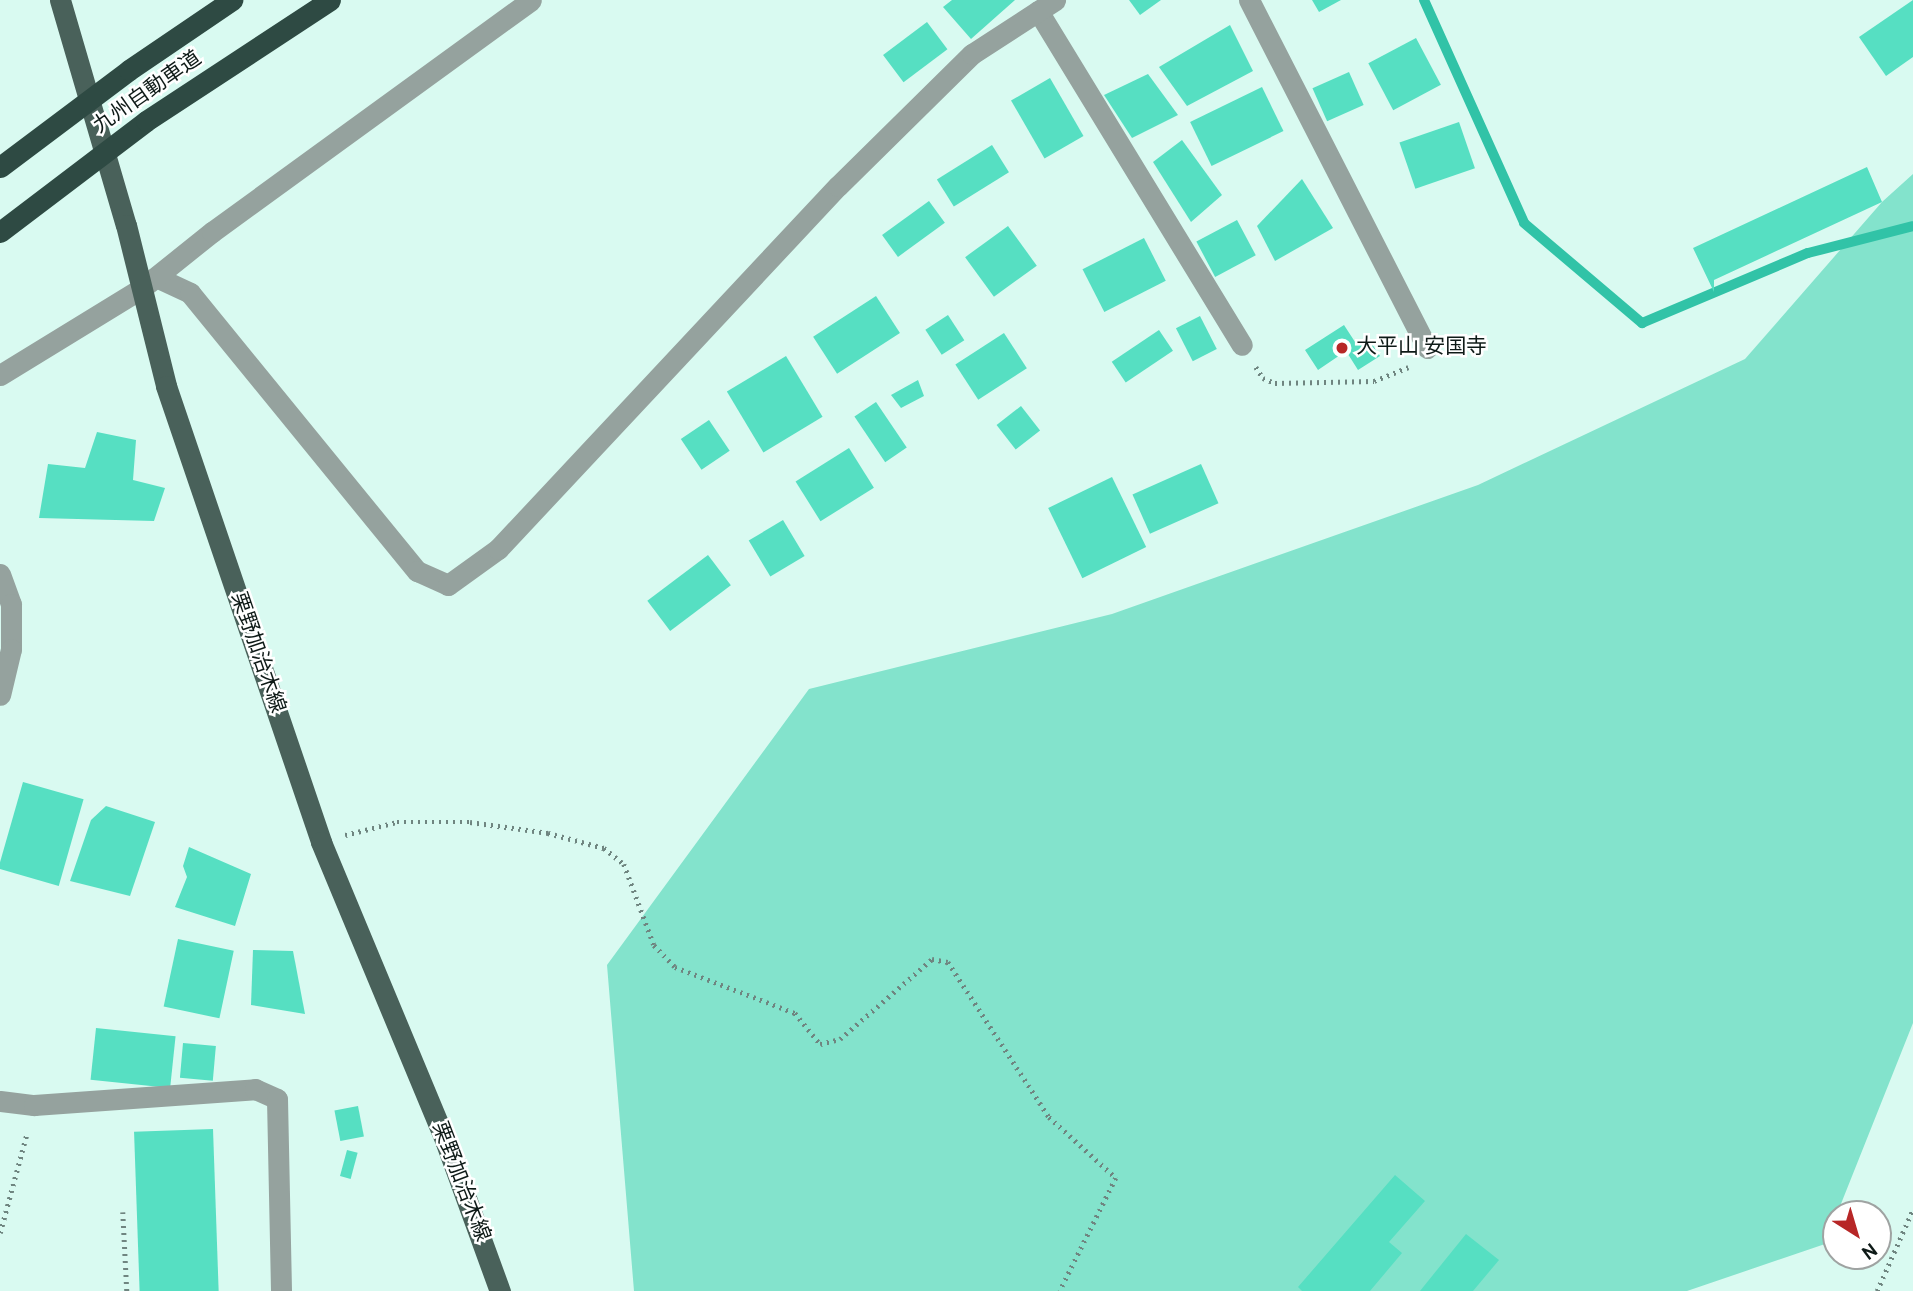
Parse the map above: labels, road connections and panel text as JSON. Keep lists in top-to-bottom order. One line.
{"streets":{"highway":["九州自動車道"],"main road":["栗野加治木線"]},"places":["大平山 安国寺"],"north":"bottom right"}
